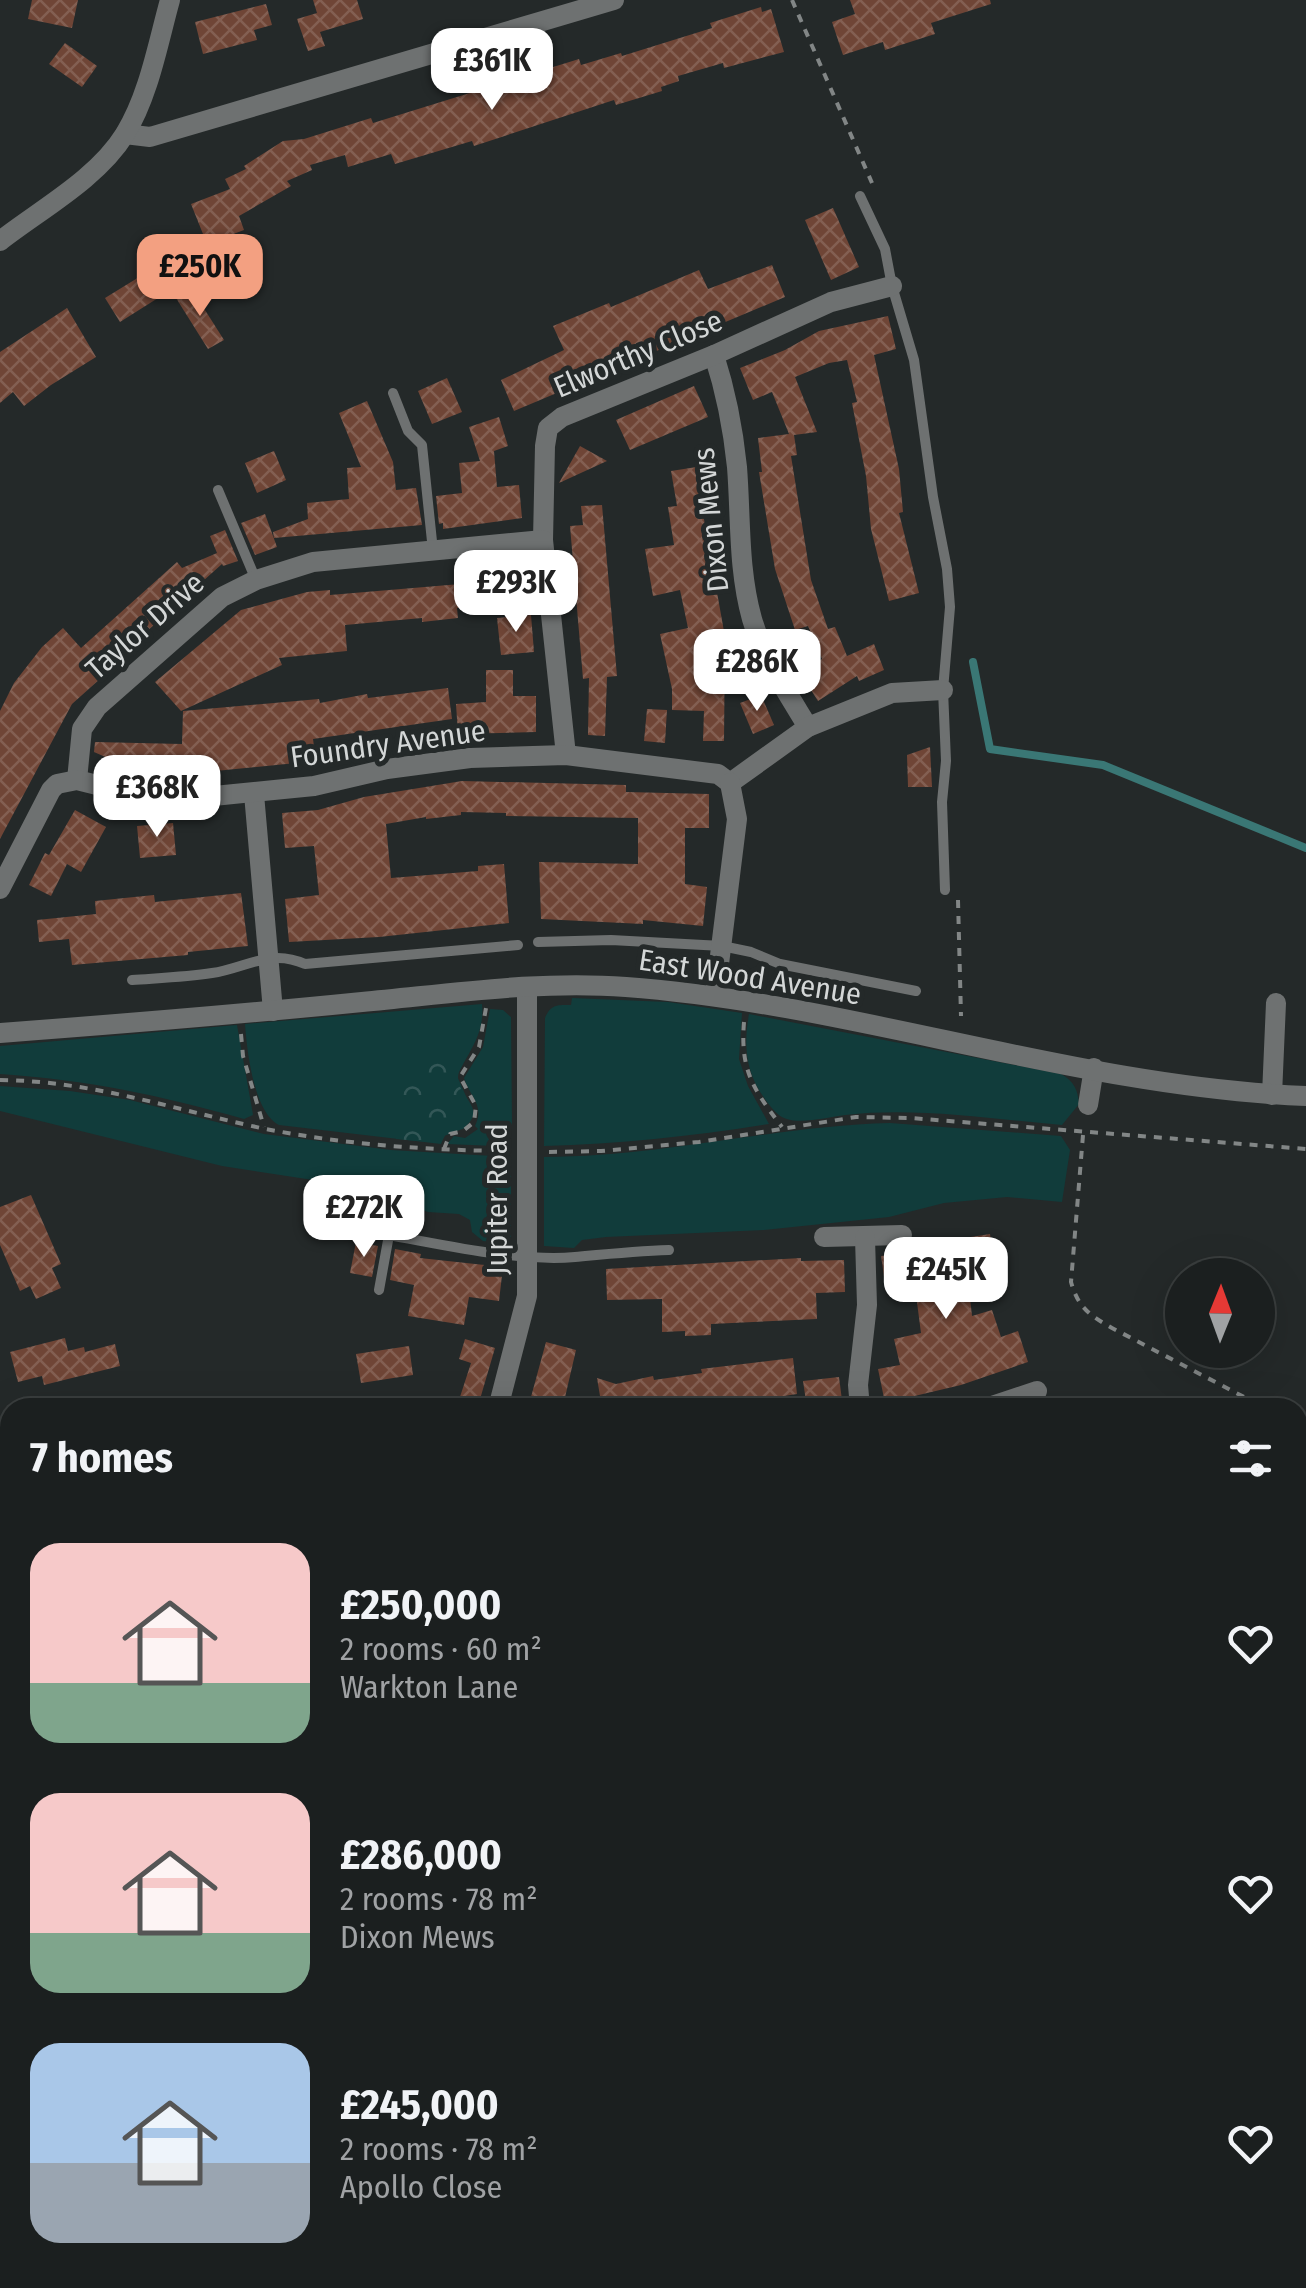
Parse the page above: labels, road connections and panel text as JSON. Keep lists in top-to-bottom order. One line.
{"streets":{"street":["Elworthy Close","Dixon Mews","Taylor Drive","Foundry Avenue","East Wood Avenue","Jupiter Road"]},"crossings":[["Elworthy Close","Dixon Mews"],["Elworthy Close","Taylor Drive"],["Elworthy Close","Foundry Avenue"],["Taylor Drive","Foundry Avenue"],["East Wood Avenue","Jupiter Road"]],"north":"top","page":{"price":["£361K","£250K","£293K","£286K","£368K","£272K","£245K"],"heading":"7 homes","list":[{"name":"£250,000","note":"2 rooms · 60 m² · Warkton Lane"},{"name":"£286,000","note":"2 rooms · 78 m² · Dixon Mews"},{"name":"£245,000","note":"2 rooms · 78 m² · Apollo Close"}]}}
